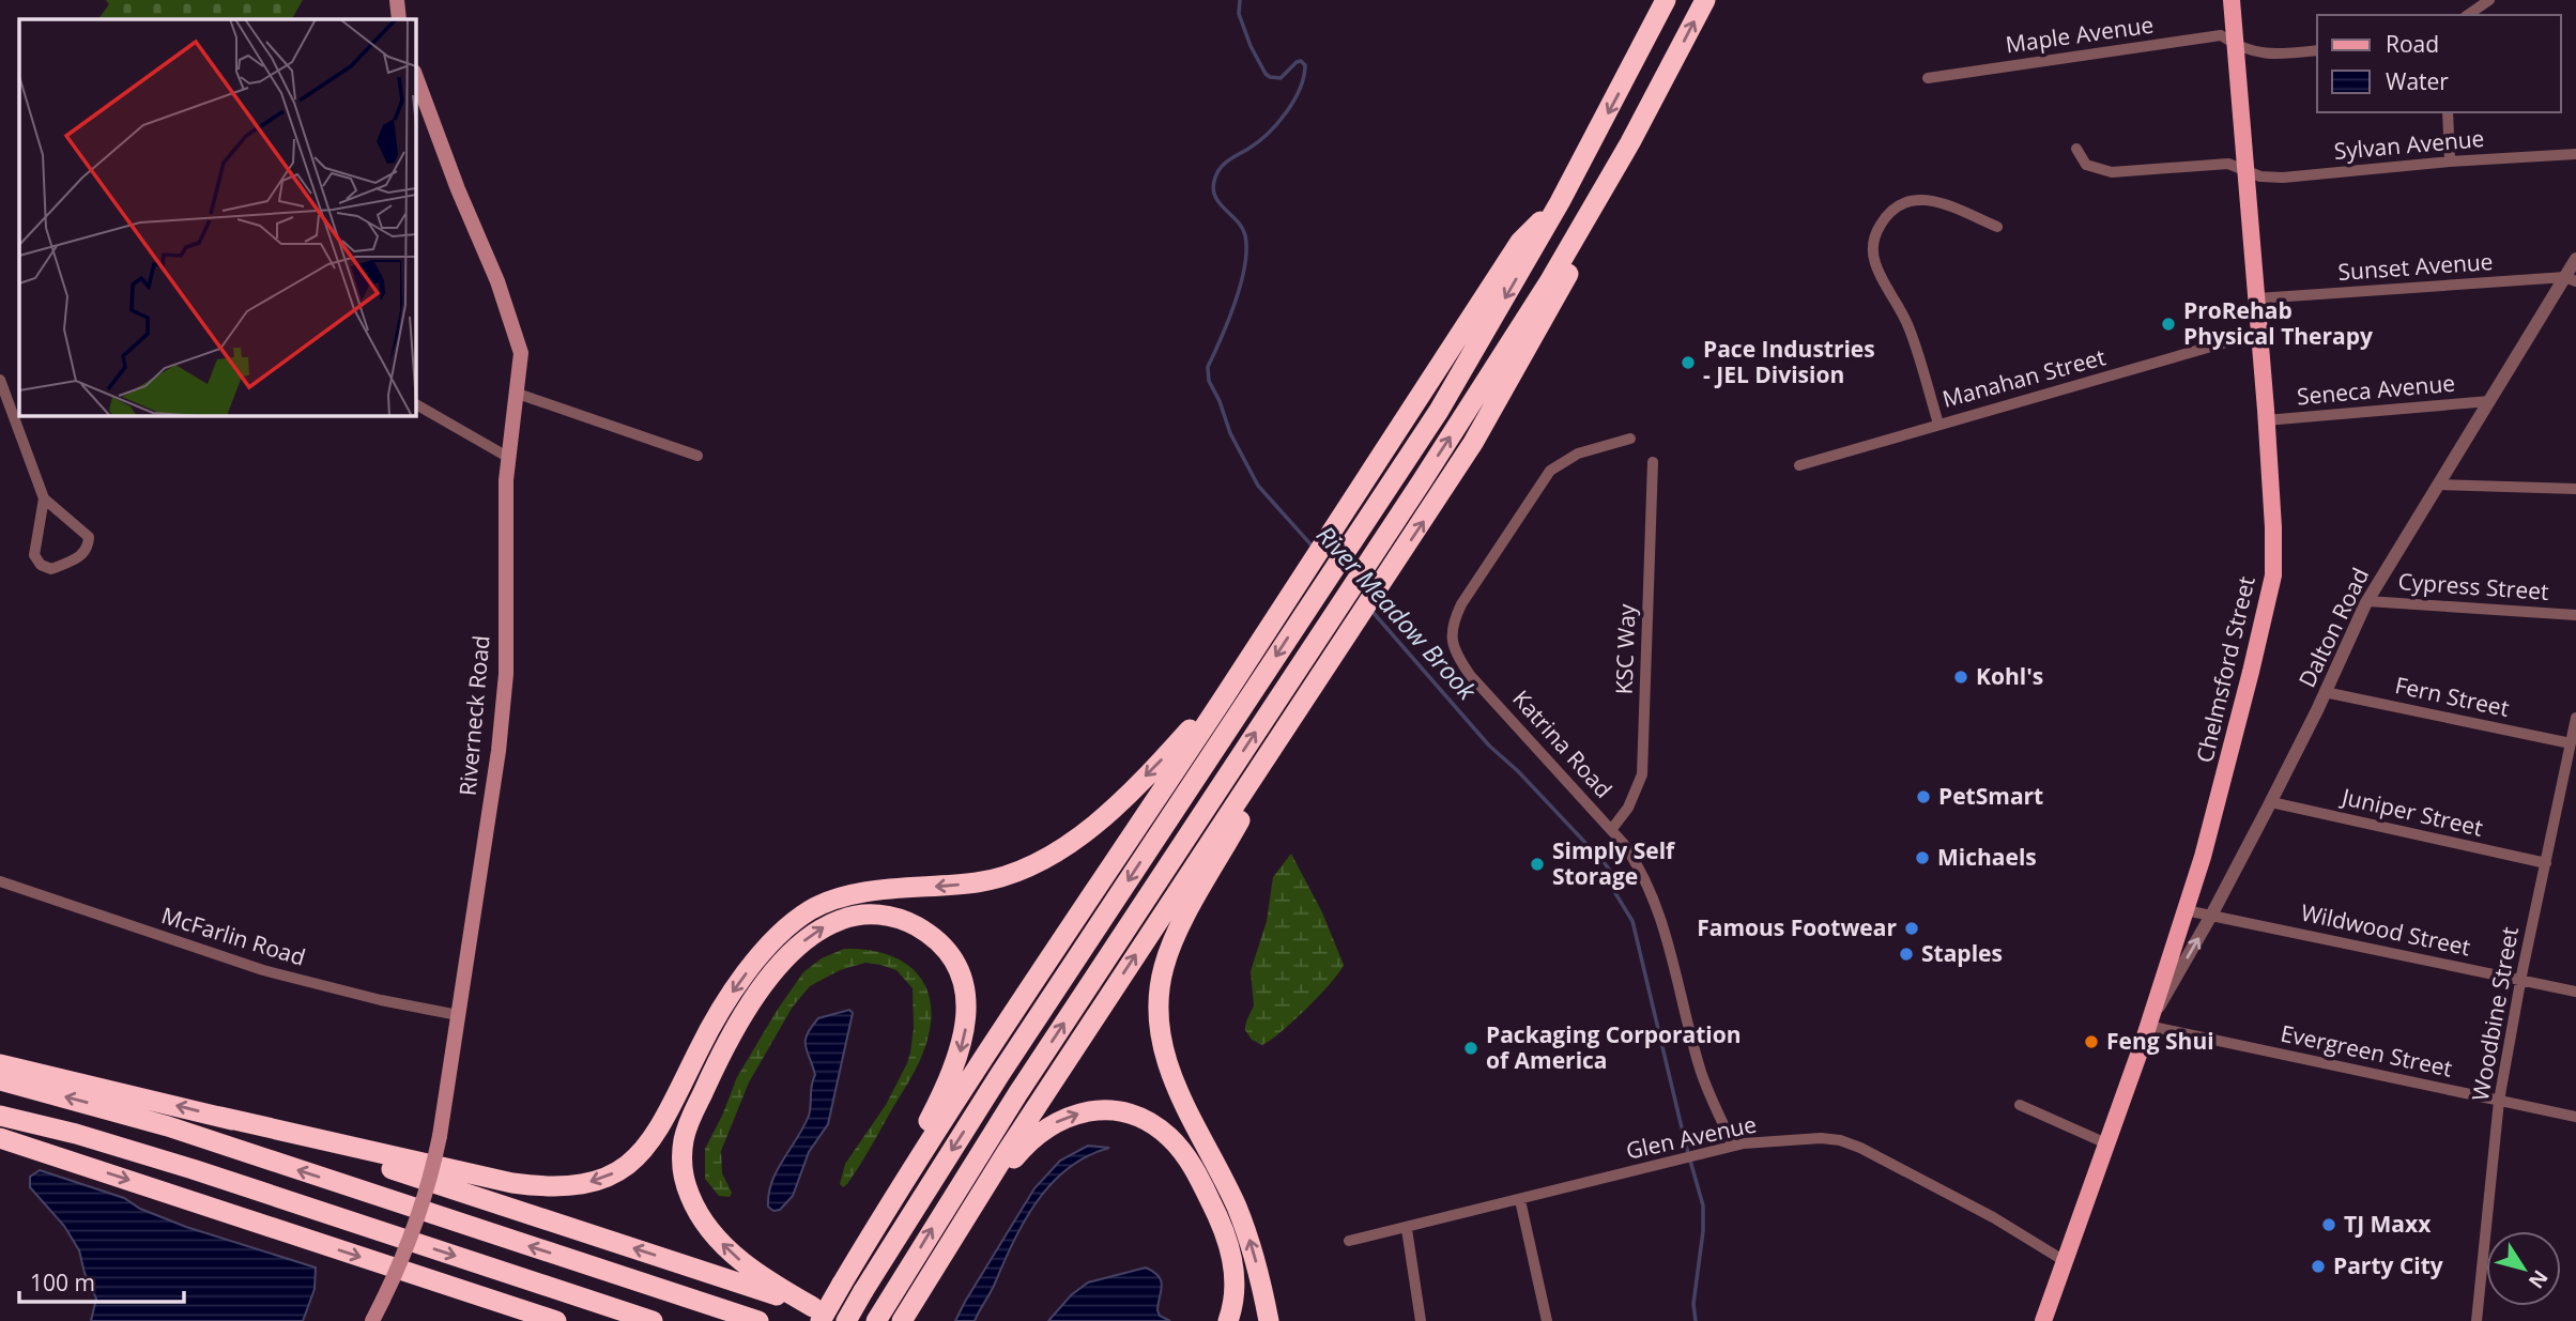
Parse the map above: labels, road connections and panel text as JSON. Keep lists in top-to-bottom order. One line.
{"streets":{"main road":["Chelmsford Street","Riverneck Road"],"street":["Maple Avenue","Sylvan Avenue","Sunset Avenue","Manahan Street","Seneca Avenue","Cypress Street","Dalton Road","KSC Way","Fern Street","Katrina Road","Juniper Street","Wildwood Street","McFarlin Road","Woodbine Street","Evergreen Street","Glen Avenue"]},"crossings":[["Maple Avenue","Chelmsford Street"],["Sylvan Avenue","Chelmsford Street"],["Sunset Avenue","Dalton Road"],["Sunset Avenue","Chelmsford Street"],["Manahan Street","Chelmsford Street"],["Seneca Avenue","Dalton Road"],["Seneca Avenue","Chelmsford Street"],["Cypress Street","Dalton Road"],["Dalton Road","Chelmsford Street"],["Dalton Road","Fern Street"],["Dalton Road","Juniper Street"],["Dalton Road","Wildwood Street"],["Dalton Road","Evergreen Street"],["KSC Way","Katrina Road"],["Chelmsford Street","Wildwood Street"],["Chelmsford Street","Evergreen Street"],["Chelmsford Street","Glen Avenue"],["Fern Street","Woodbine Street"],["Riverneck Road","McFarlin Road"],["Katrina Road","Glen Avenue"],["Juniper Street","Woodbine Street"],["Wildwood Street","Woodbine Street"],["Woodbine Street","Evergreen Street"]],"water":["River Meadow Brook"],"places":["ProRehab Physical Therapy","Pace Industries - JEL Division","Kohl's","PetSmart","Michaels","Simply Self Storage","Famous Footwear","Staples","Feng Shui","Packaging Corporation of America","TJ Maxx","Party City"],"legend":["Road","Water"],"scale_bar":"100 m","north":"bottom right"}
